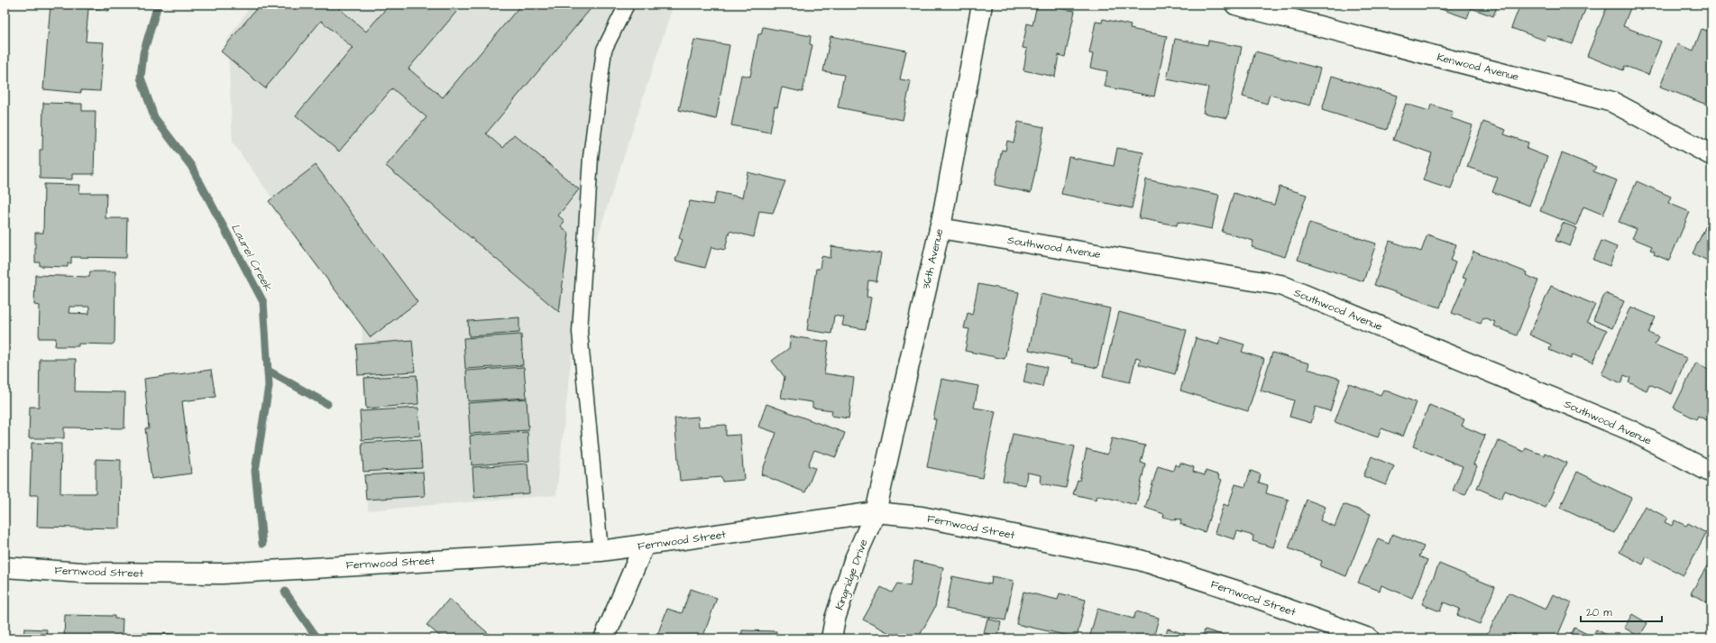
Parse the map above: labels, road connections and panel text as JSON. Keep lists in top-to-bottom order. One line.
{"streets":{"street":["Kenwood Avenue","Southwood Avenue","36th Avenue","Fernwood Street","Kingridge Drive"]},"crossings":[["Southwood Avenue","36th Avenue"],["36th Avenue","Fernwood Street"],["36th Avenue","Kingridge Drive"],["Fernwood Street","Kingridge Drive"]],"water":["Laurel Creek"],"scale_bar":"20 m"}
